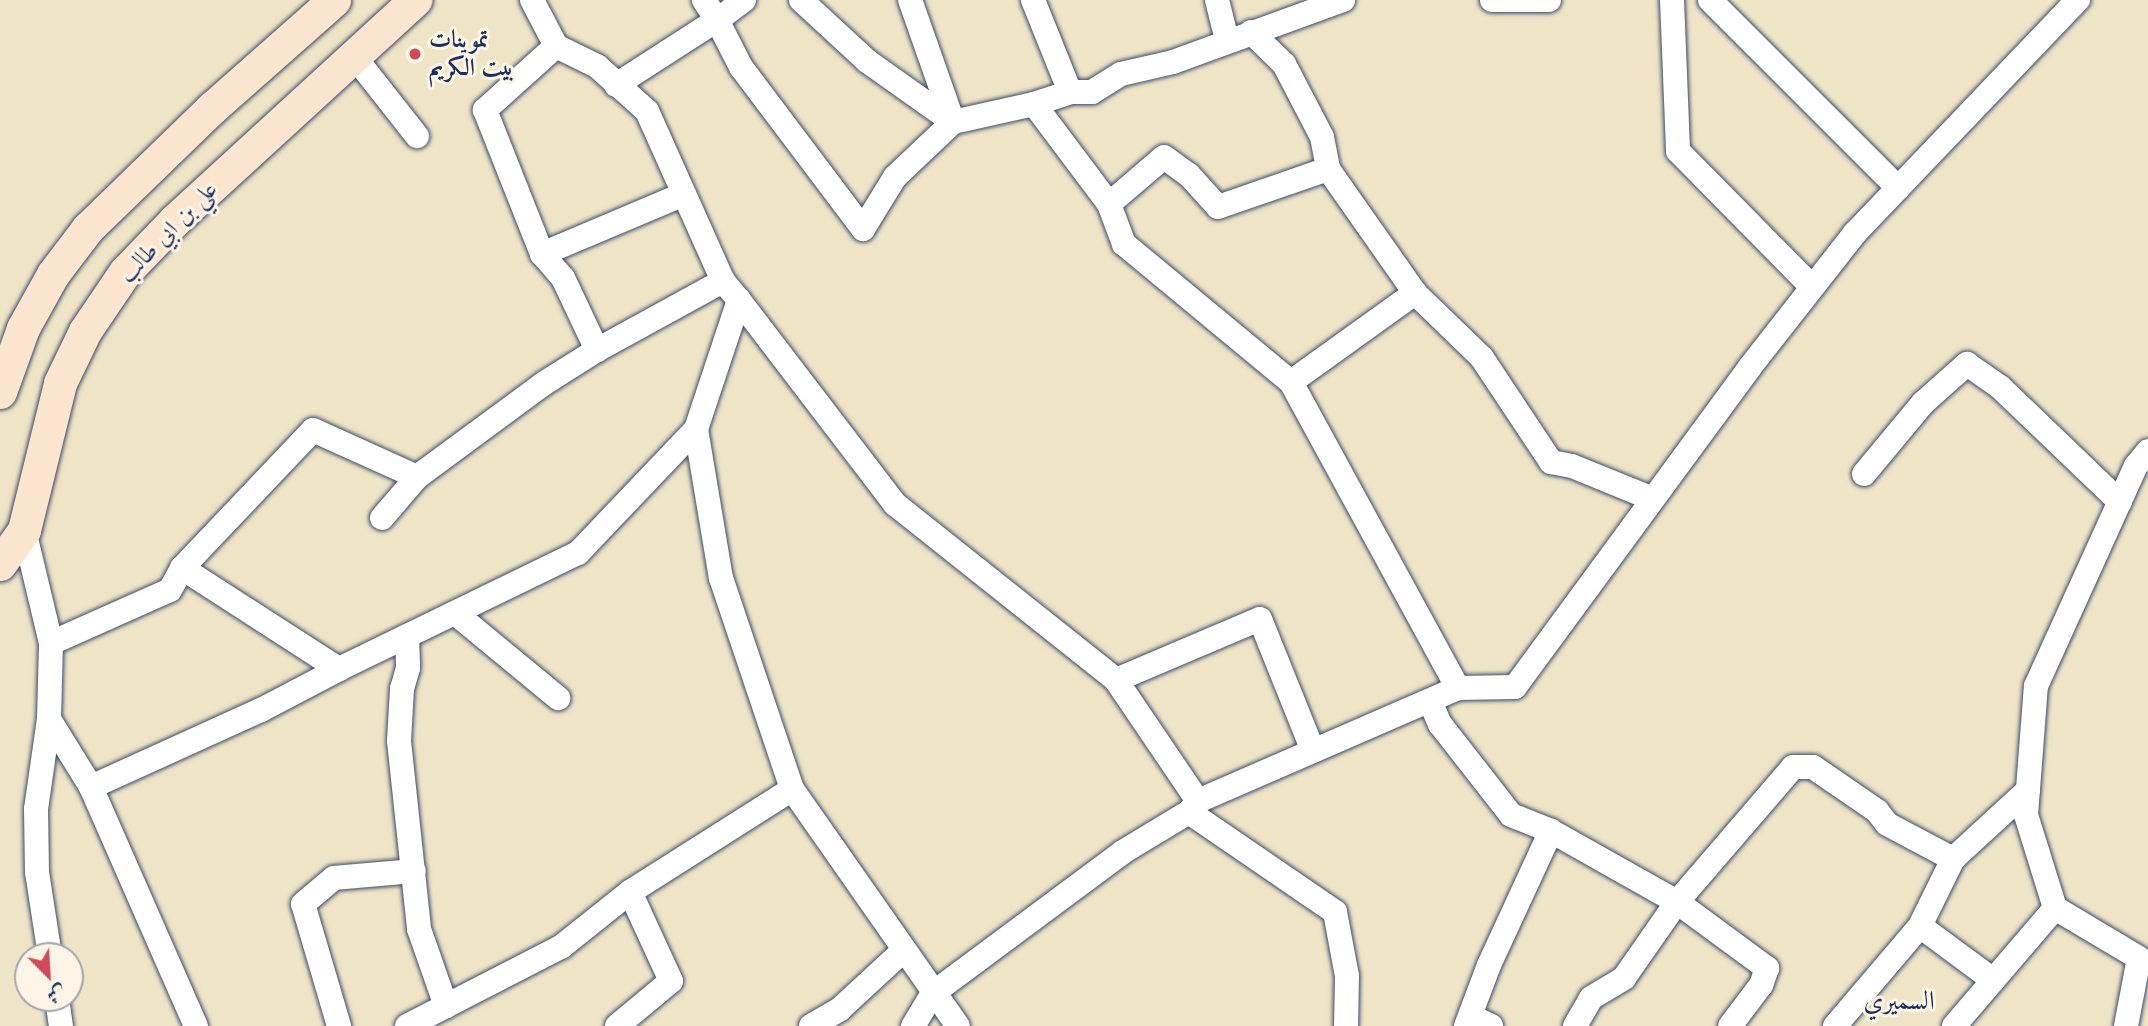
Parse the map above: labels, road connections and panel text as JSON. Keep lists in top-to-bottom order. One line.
{"streets":{"main road":["علي بن ابي طالب"]},"districts":["السميري"],"places":["تموينات بيت الكريم"],"north":"bottom right"}
